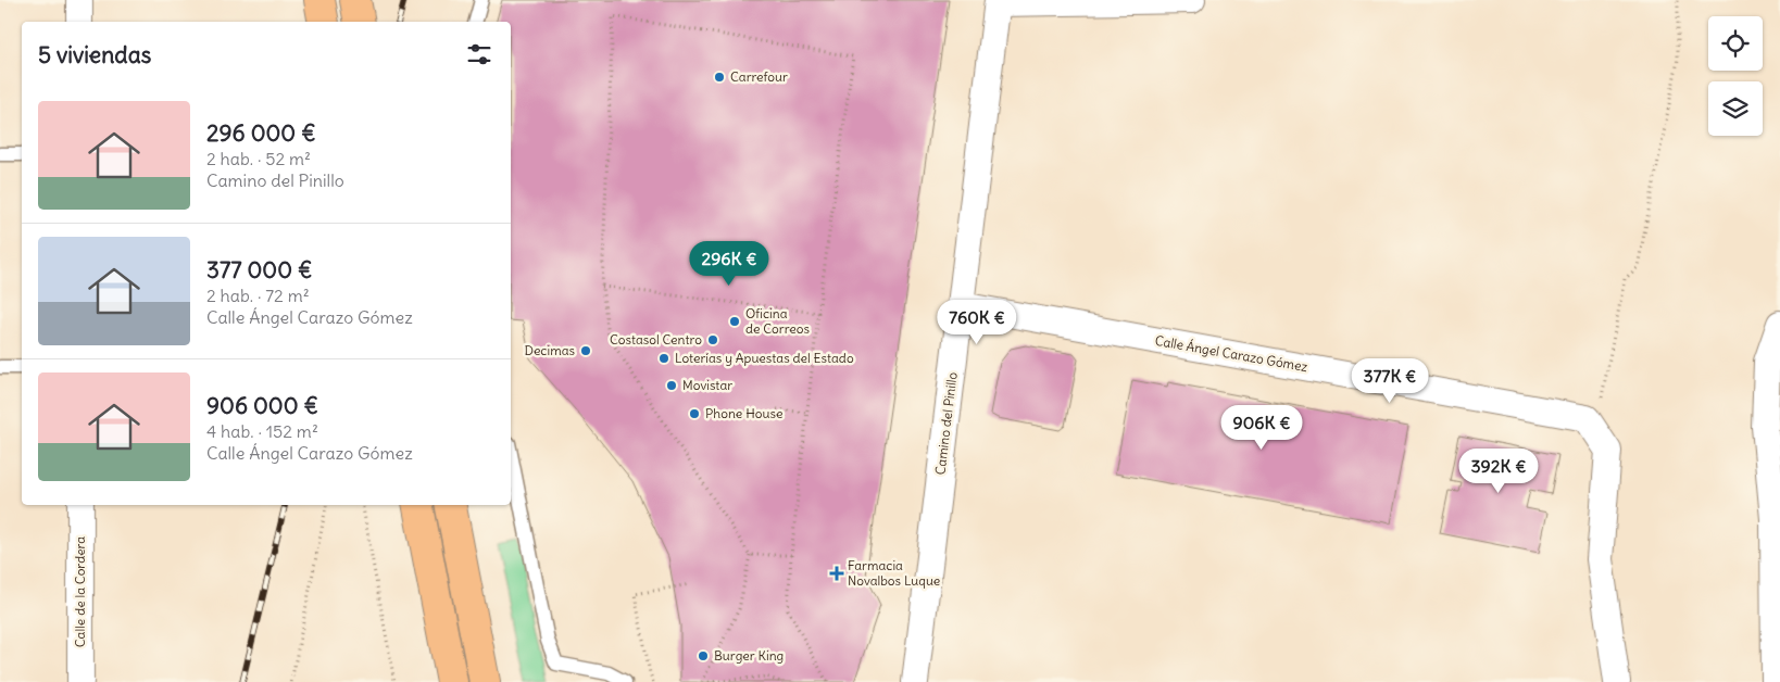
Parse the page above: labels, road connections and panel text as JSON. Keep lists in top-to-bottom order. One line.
{"streets":{"street":["Calle Ángel Carazo Gómez","Camino del Pinillo","Calle de la Cordera"]},"crossings":[["Calle Ángel Carazo Gómez","Camino del Pinillo"]],"places":{"other":["Carrefour","Oficina de Correos","Costasol Centro","Decimas","Loterías y Apuestas del Estado","Movistar","Phone House","Burger King"],"health":["Farmacia Novalbos Luque"]},"page":{"heading":"5 viviendas","list":[{"name":"296 000 €","note":"2 hab. · 52 m² · Camino del Pinillo"},{"name":"377 000 €","note":"2 hab. · 72 m² · Calle Ángel Carazo Gómez"},{"name":"906 000 €","note":"4 hab. · 152 m² · Calle Ángel Carazo Gómez"}],"price":["296K €","760K €","377K €","906K €","392K €"]}}
